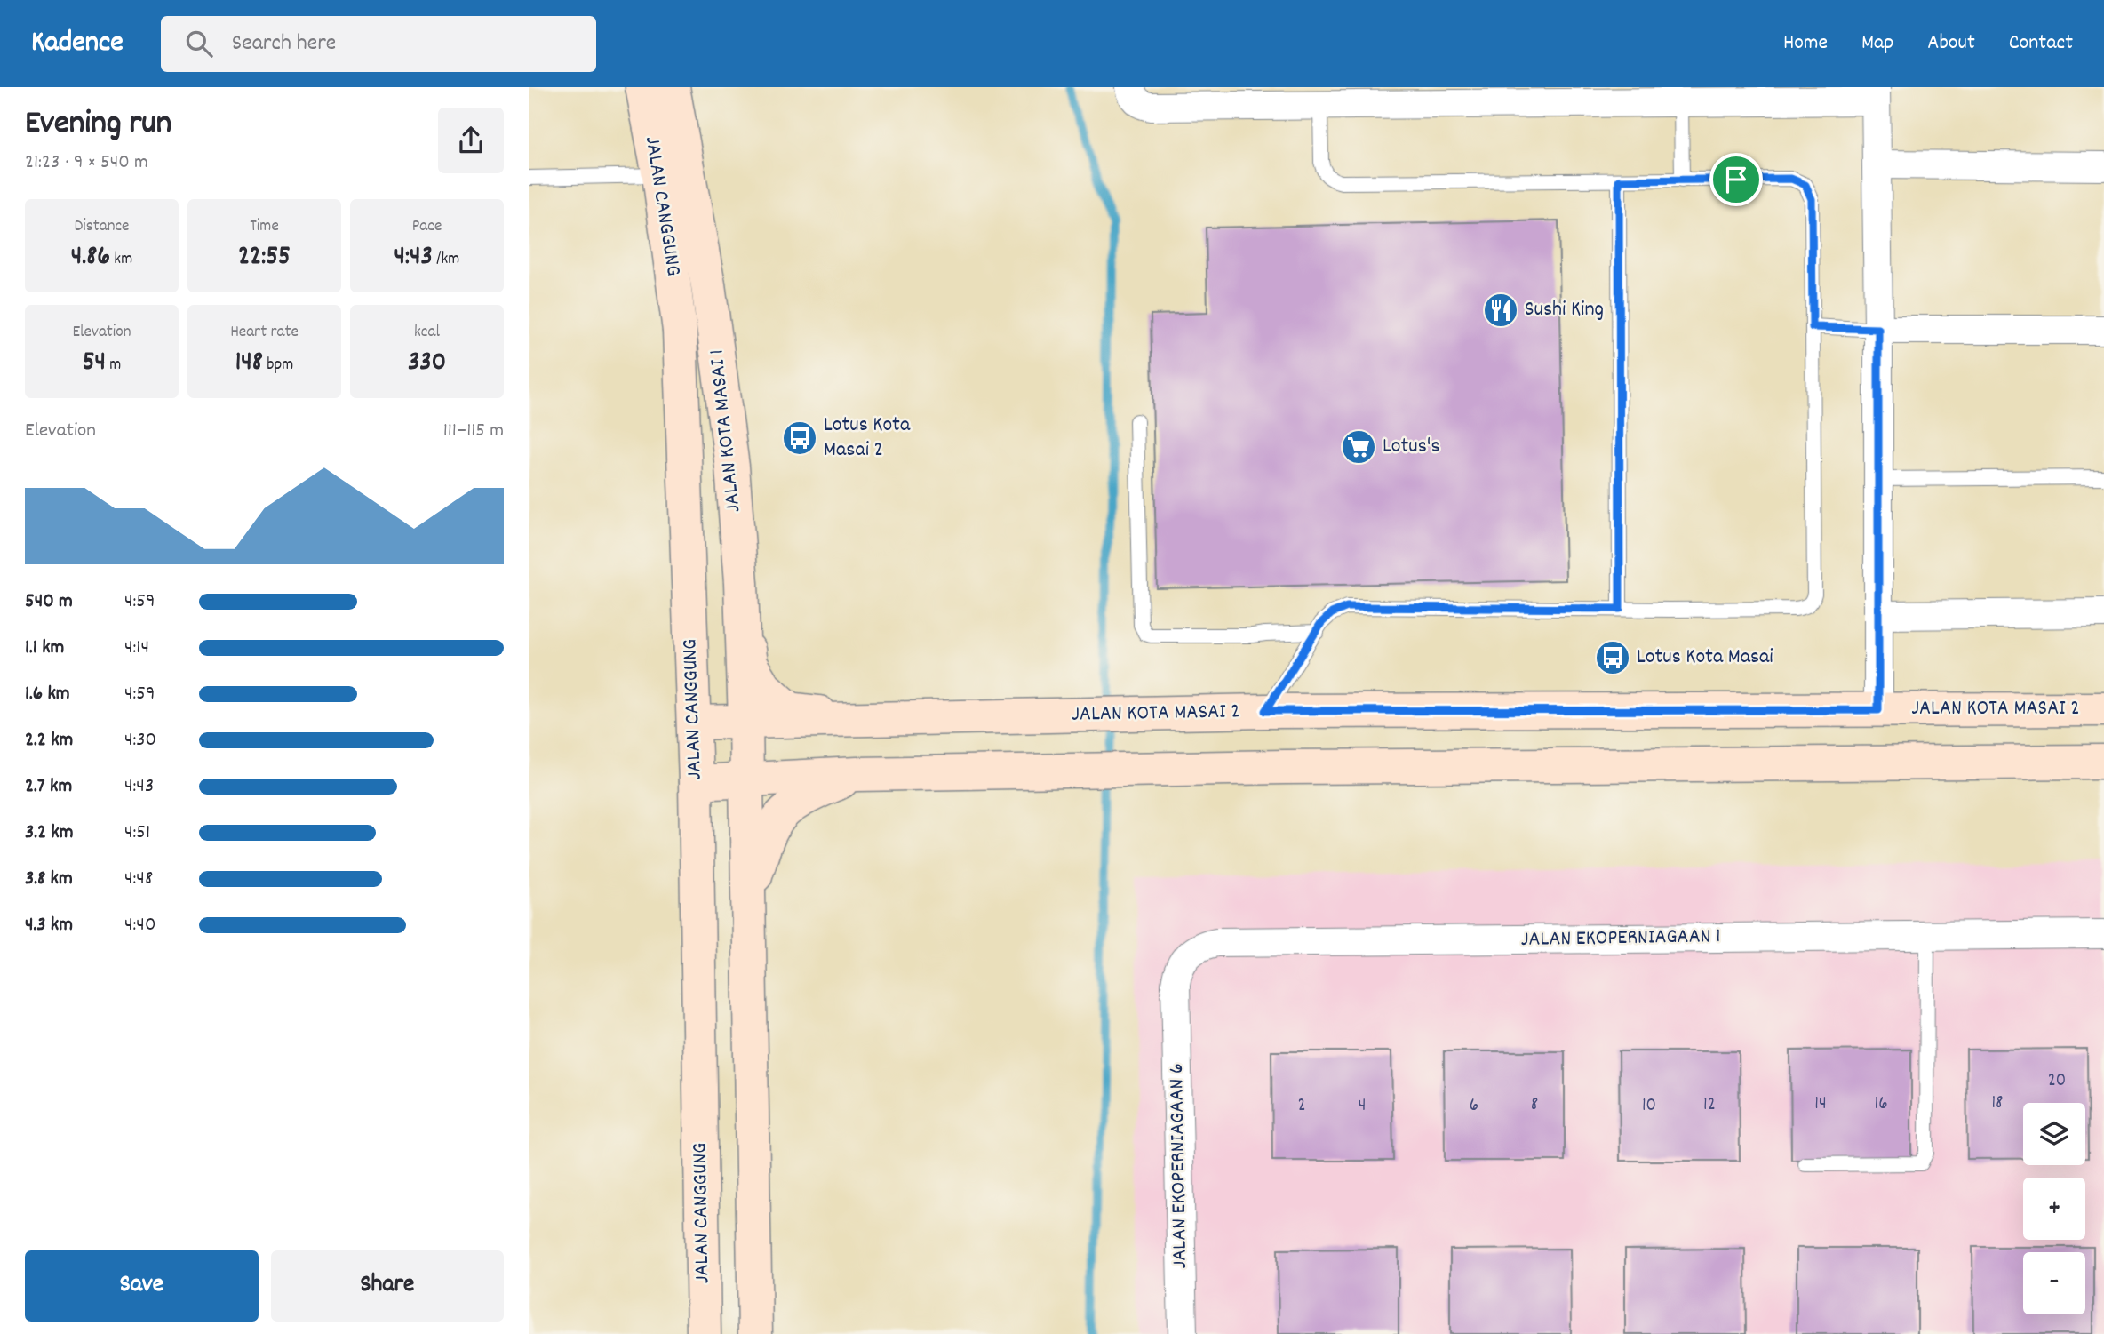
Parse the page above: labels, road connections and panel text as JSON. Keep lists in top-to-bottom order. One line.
{"streets":{"main road":["JALAN CANGGUNG","JALAN KOTA MASAI 1","JALAN KOTA MASAI 2"],"street":["JALAN EKOPERNIAGAAN 1","JALAN EKOPERNIAGAAN 6"]},"crossings":[["JALAN CANGGUNG","JALAN KOTA MASAI 2"],["JALAN KOTA MASAI 1","JALAN KOTA MASAI 2"],["JALAN EKOPERNIAGAAN 1","JALAN EKOPERNIAGAAN 6"]],"places":{"restaurant":["Sushi King"],"bus stop":["Lotus Kota Masai 2","Lotus Kota Masai"],"supermarket":["Lotus's"]},"house_numbers":["20","18","14","16","8","12","2","4","6","10"],"page":{"header":"Kadence","search":"Search here","nav":["Home","Map","About","Contact"],"heading":["Evening run","21:23 · 9 × 540 m"],"stats":[["Distance","4.86 km"],["Time","22:55"],["Pace","4:43 /km"],["Elevation","54 m"],["Heart rate","148 bpm"],["kcal","330"]],"chart":["Elevation","111–115 m"],"list":[{"name":"540 m","note":"4:59"},{"name":"1.1 km","note":"4:14"},{"name":"1.6 km","note":"4:59"},{"name":"2.2 km","note":"4:30"},{"name":"2.7 km","note":"4:43"},{"name":"3.2 km","note":"4:51"},{"name":"3.8 km","note":"4:48"},{"name":"4.3 km","note":"4:40"}],"map_buttons":["+","−"],"buttons":["Save","Share"]}}
